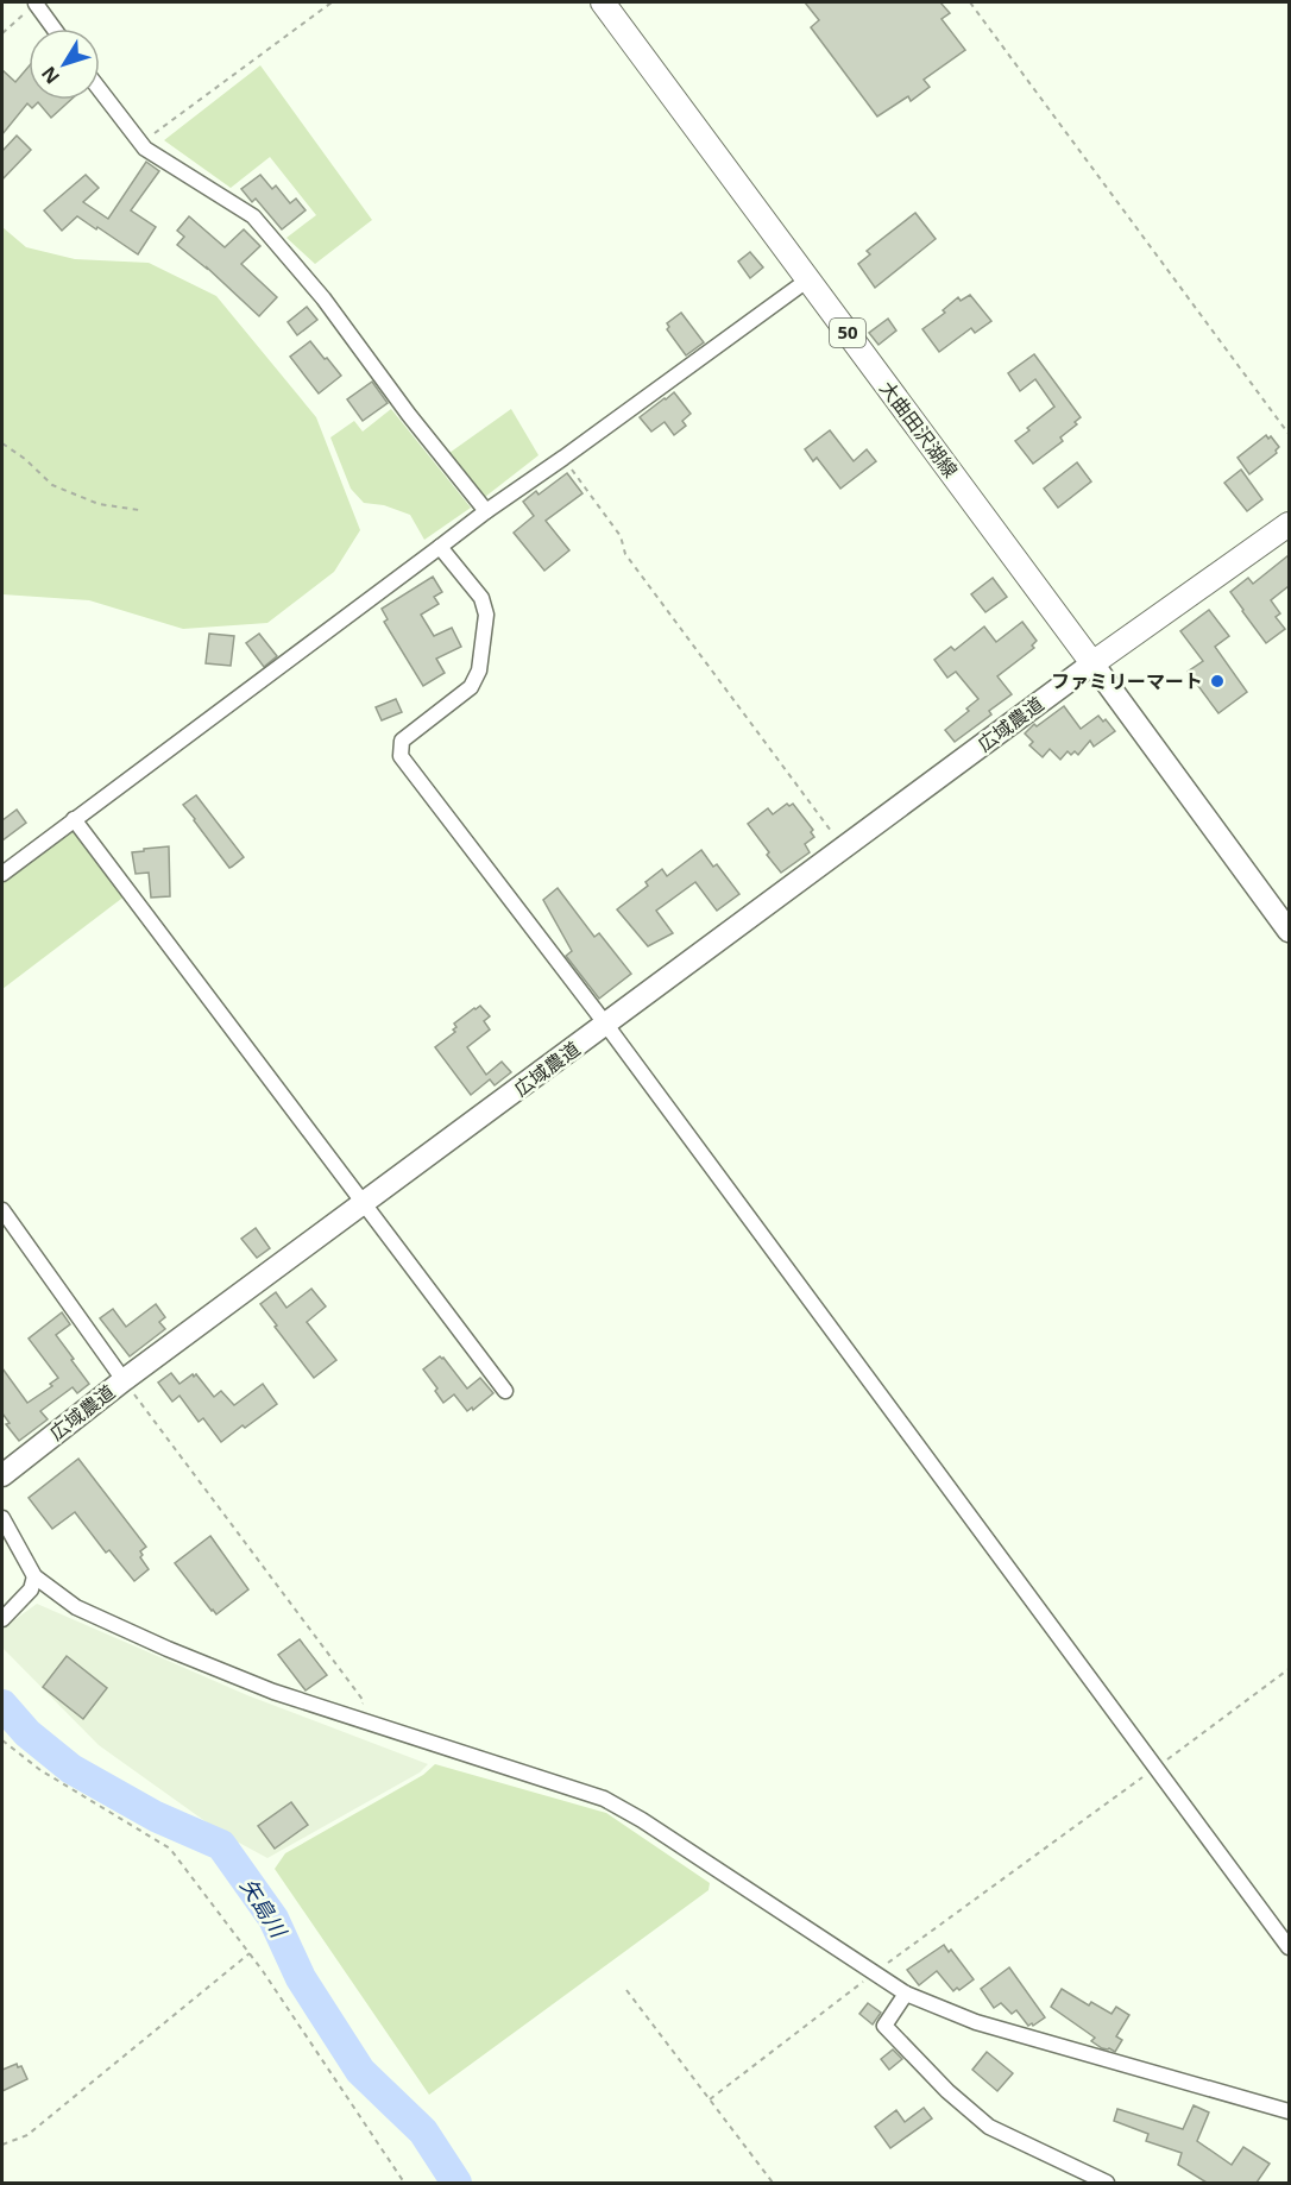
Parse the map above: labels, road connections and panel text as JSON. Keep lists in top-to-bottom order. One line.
{"streets":{"main road":["50","大曲田沢湖線"],"street":["広域農道"]},"crossings":[["大曲田沢湖線","広域農道"]],"water":["矢島川"],"places":["ファミリーマート"],"north":"bottom left"}
